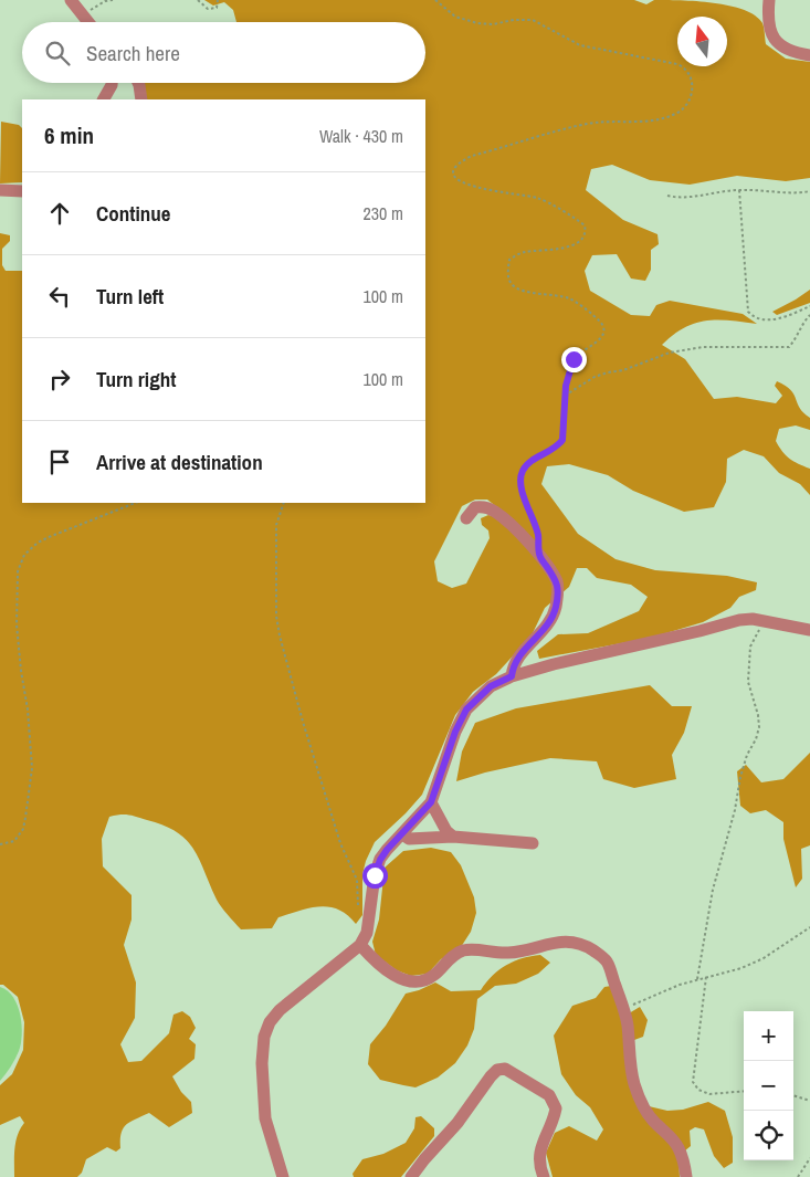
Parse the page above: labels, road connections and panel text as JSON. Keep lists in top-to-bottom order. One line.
{"north":"top","page":{"search":"Search here","heading":["6 min","Walk · 430 m"],"list":[["Continue","230 m"],["Turn left","100 m"],["Turn right","100 m"],"Arrive at destination"],"map_buttons":["+","−"]}}
